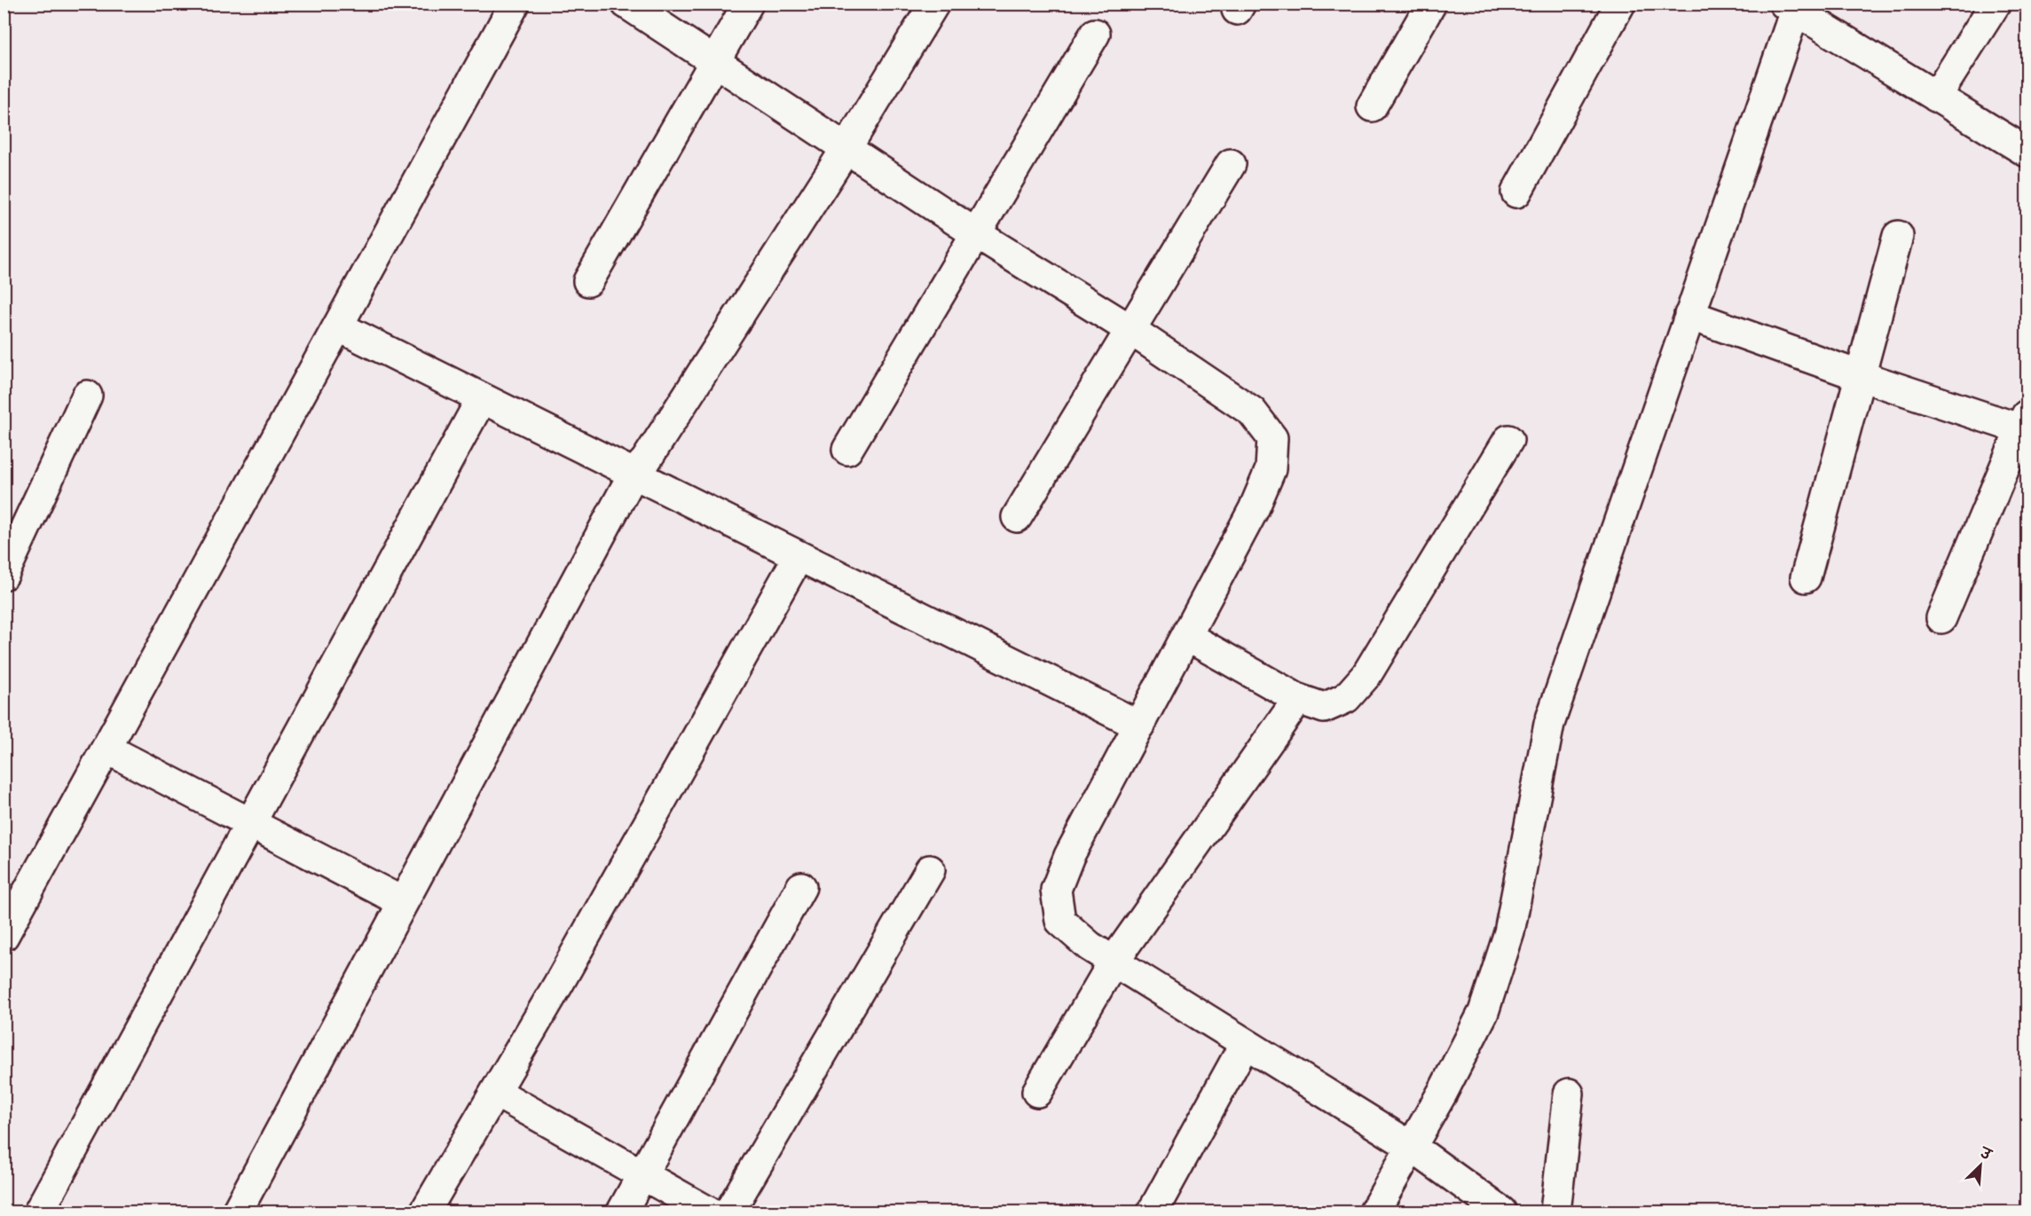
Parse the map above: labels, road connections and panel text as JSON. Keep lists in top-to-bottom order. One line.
{"north":"top right"}
